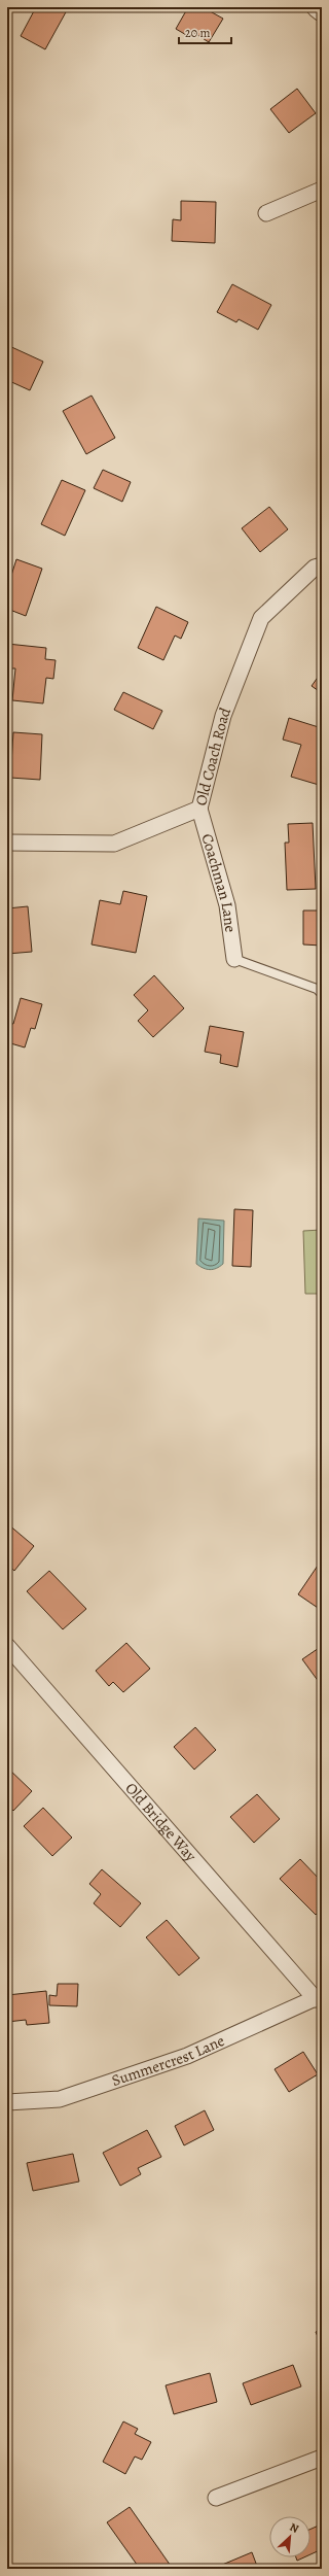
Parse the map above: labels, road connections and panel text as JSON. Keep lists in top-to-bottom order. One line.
{"streets":{"street":["Old Coach Road","Coachman Lane","Old Bridge Way","Summercrest Lane"]},"crossings":[["Old Coach Road","Coachman Lane"],["Old Bridge Way","Summercrest Lane"]],"scale_bar":"20 m","north":"top right"}
